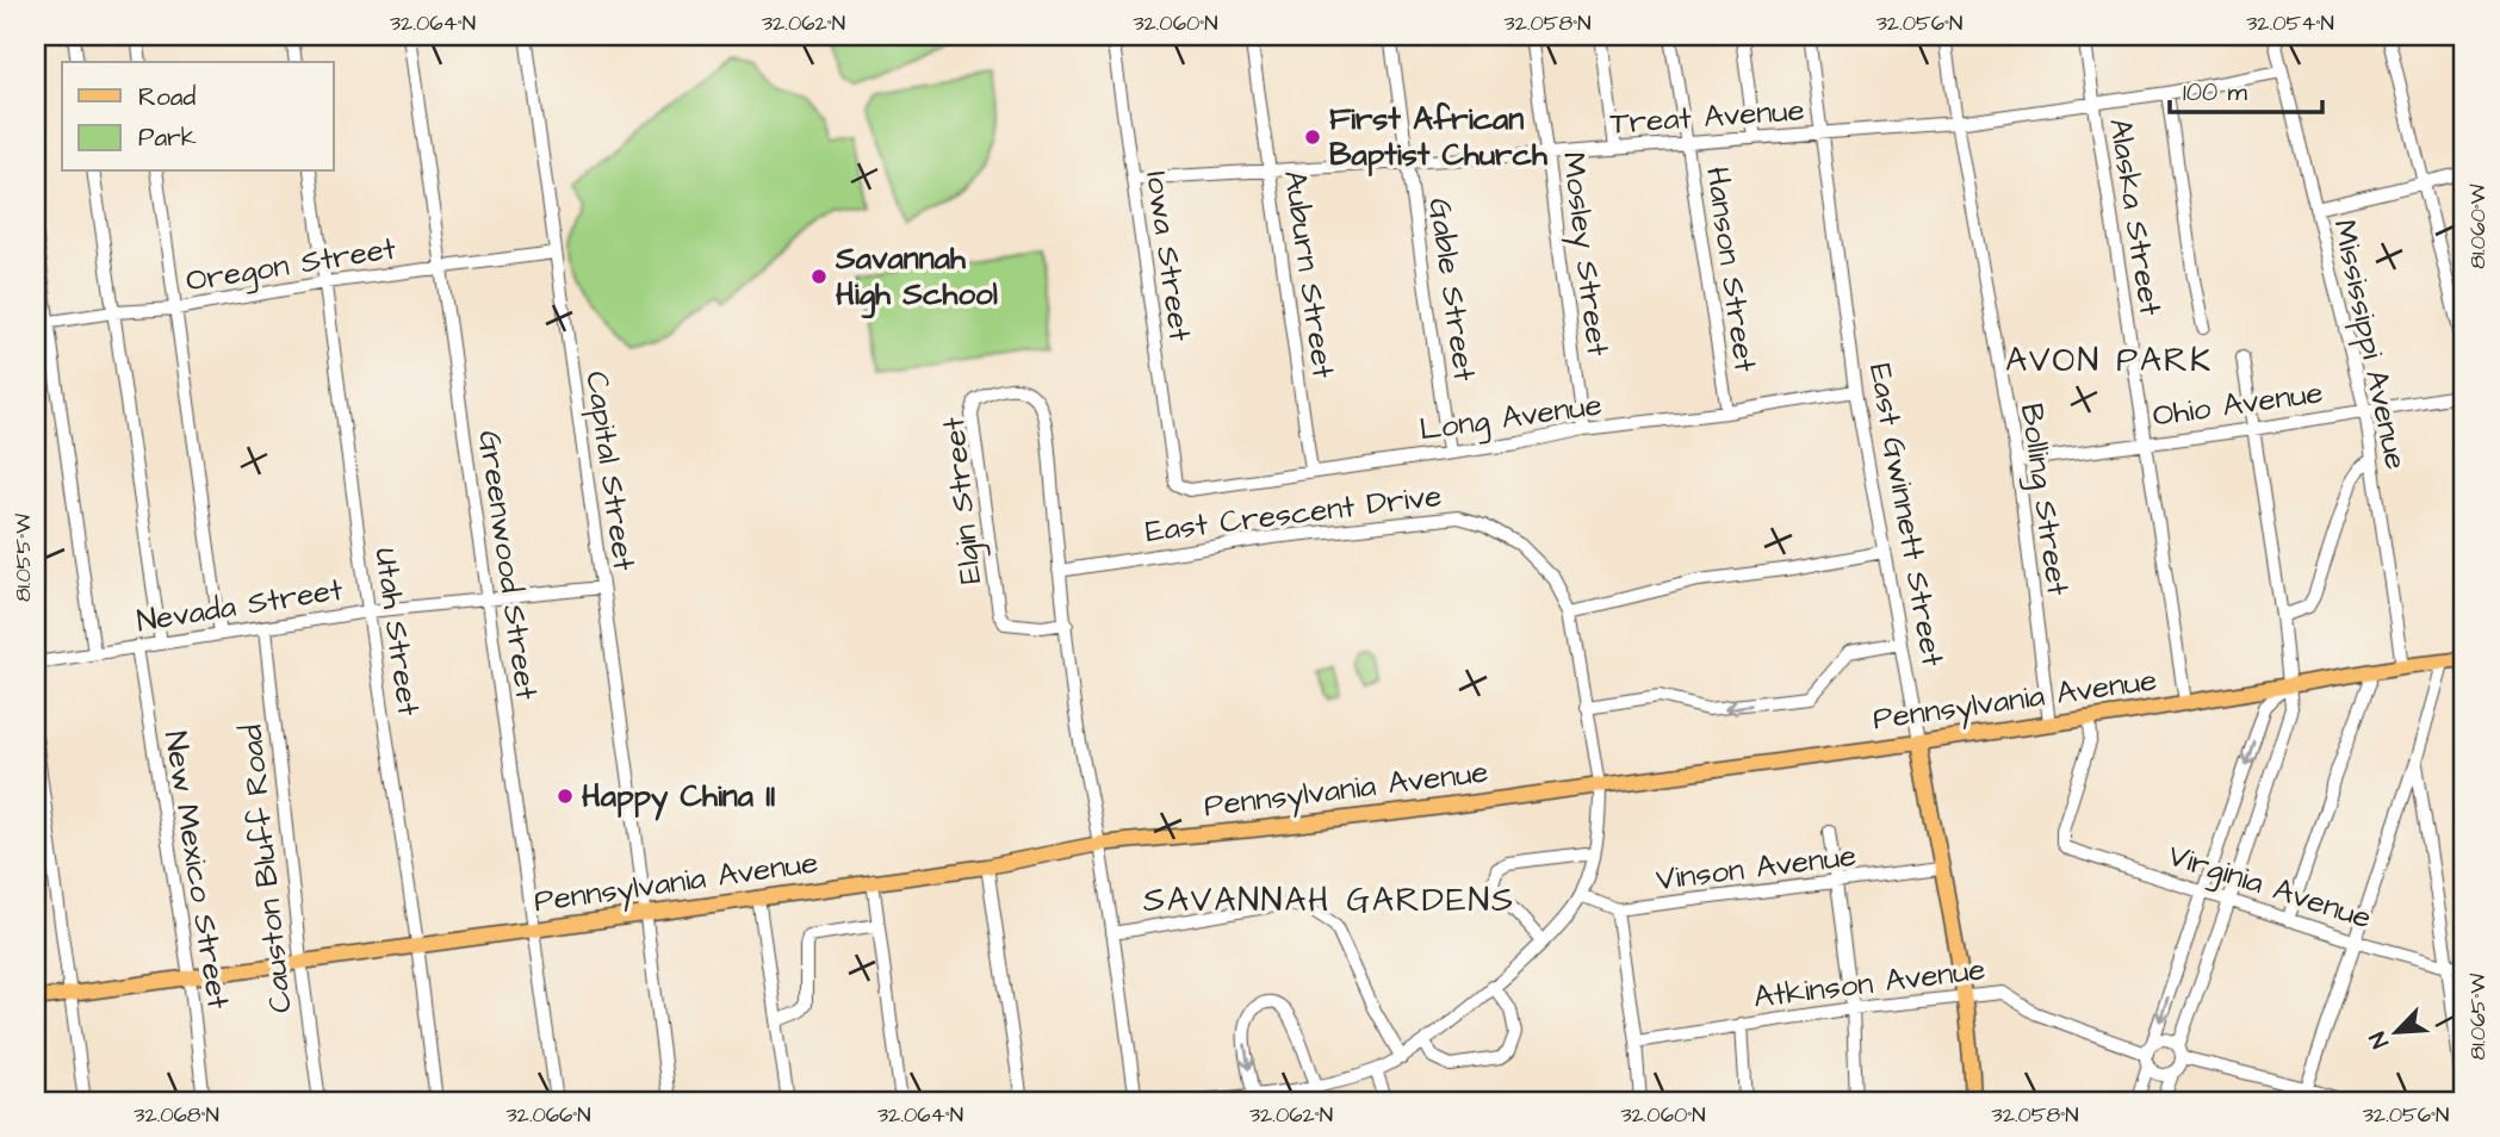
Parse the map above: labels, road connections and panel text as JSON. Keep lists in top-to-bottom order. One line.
{"streets":{"main road":["East Gwinnett Street","Pennsylvania Avenue"],"street":["Treat Avenue","Alaska Street","Mosley Street","Iowa Street","Oregon Street","Hanson Street","Auburn Street","Gable Street","Mississippi Avenue","Ohio Avenue","Long Avenue","Capital Street","Bolling Street","Elgin Street","East Crescent Drive","Greenwood Street","Nevada Street","Utah Street","Vinson Avenue","Causton Bluff Road","New Mexico Street","Virginia Avenue","Atkinson Avenue"]},"crossings":[["Treat Avenue","Alaska Street"],["Treat Avenue","Mosley Street"],["Treat Avenue","Iowa Street"],["Treat Avenue","Hanson Street"],["Treat Avenue","Auburn Street"],["Treat Avenue","Gable Street"],["Treat Avenue","Mississippi Avenue"],["Treat Avenue","Bolling Street"],["Treat Avenue","East Gwinnett Street"],["Alaska Street","Ohio Avenue"],["Alaska Street","Pennsylvania Avenue"],["Mosley Street","Long Avenue"],["Iowa Street","Long Avenue"],["Oregon Street","Capital Street"],["Oregon Street","Greenwood Street"],["Oregon Street","Utah Street"],["Hanson Street","Long Avenue"],["Auburn Street","Long Avenue"],["Gable Street","Long Avenue"],["Mississippi Avenue","Ohio Avenue"],["Mississippi Avenue","Pennsylvania Avenue"],["Ohio Avenue","Bolling Street"],["Long Avenue","East Gwinnett Street"],["Capital Street","Nevada Street"],["Capital Street","Pennsylvania Avenue"],["Bolling Street","Pennsylvania Avenue"],["Elgin Street","East Crescent Drive"],["Elgin Street","Pennsylvania Avenue"],["East Crescent Drive","Pennsylvania Avenue"],["East Crescent Drive","Vinson Avenue"],["East Gwinnett Street","Pennsylvania Avenue"],["East Gwinnett Street","Vinson Avenue"],["East Gwinnett Street","Atkinson Avenue"],["Greenwood Street","Nevada Street"],["Greenwood Street","Pennsylvania Avenue"],["Nevada Street","Utah Street"],["Nevada Street","Causton Bluff Road"],["Nevada Street","New Mexico Street"],["Utah Street","Pennsylvania Avenue"],["Pennsylvania Avenue","Causton Bluff Road"],["Pennsylvania Avenue","New Mexico Street"],["Pennsylvania Avenue","Virginia Avenue"]],"districts":["AVON PARK","SAVANNAH GARDENS"],"places":["First African Baptist Church","Savannah High School","Happy China II"],"legend":["Road","Park"],"scale_bar":"100 m","north":"bottom left","coordinates":["32.064°N","32.062°N","32.060°N","32.058°N","32.056°N","32.054°N","81.060°W","81.055°W","81.065°W","32.068°N","32.066°N"]}
